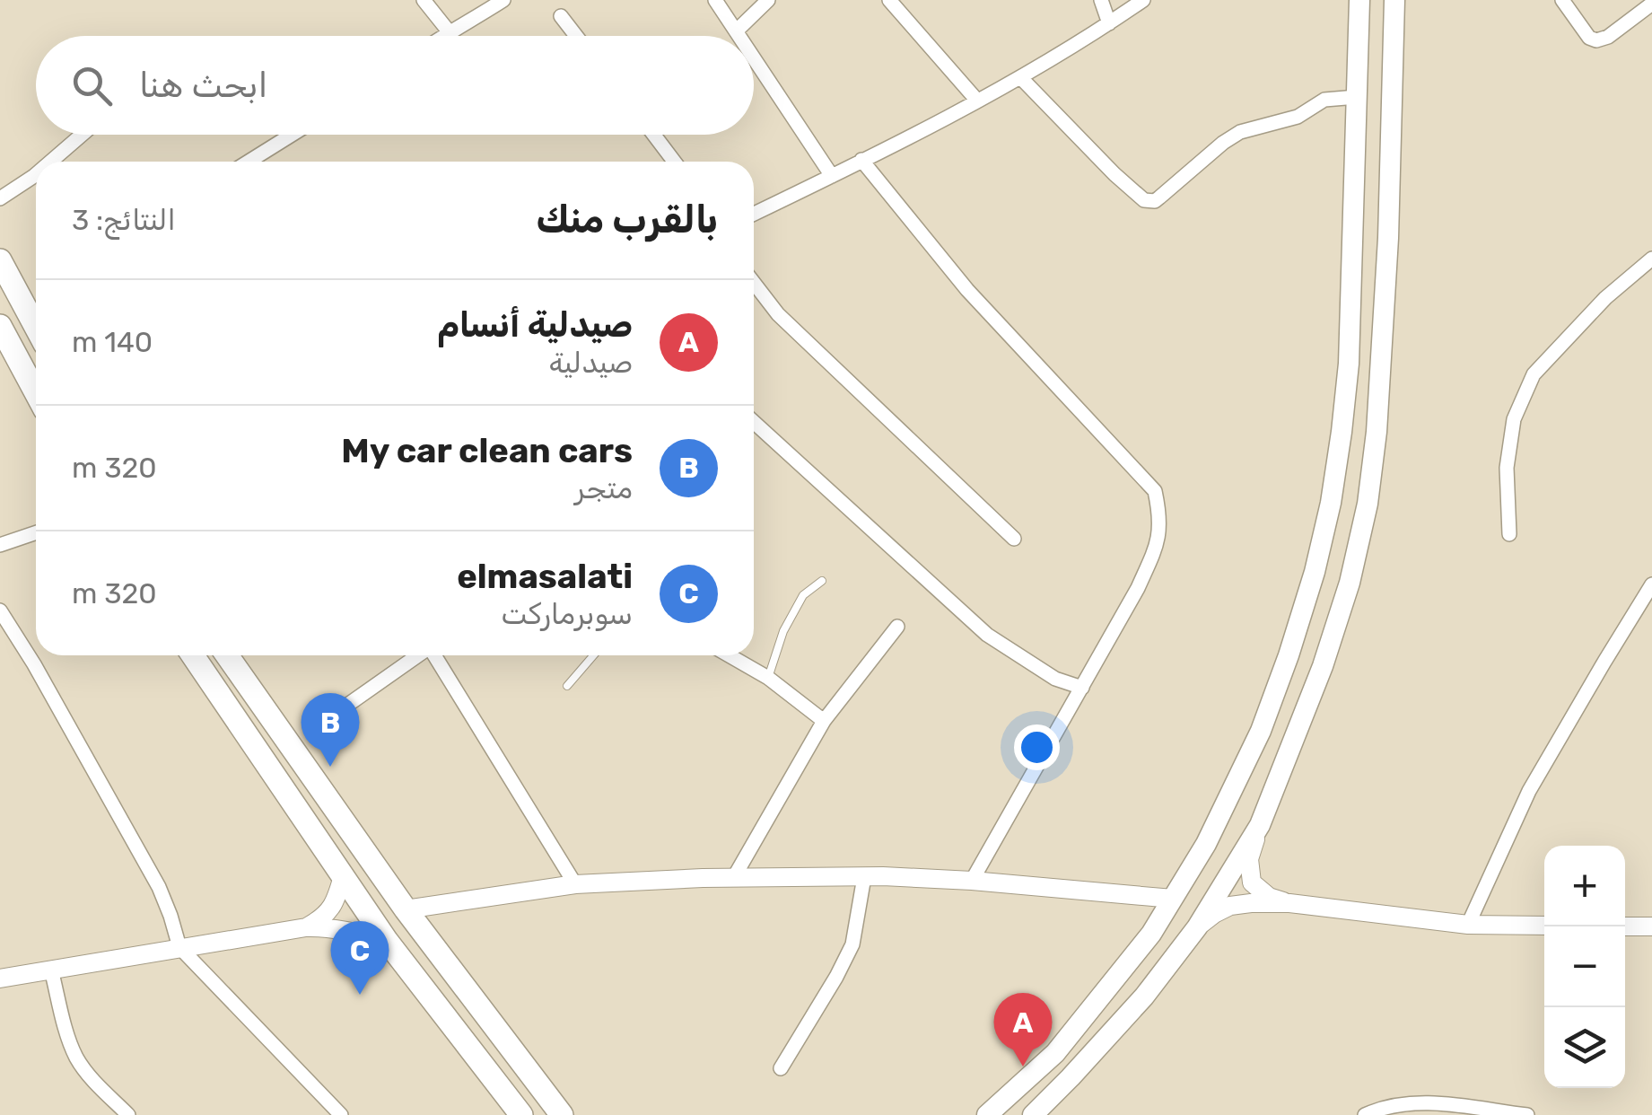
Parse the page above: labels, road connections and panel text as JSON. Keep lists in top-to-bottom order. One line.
{"page":{"search":"ابحث هنا","heading":["بالقرب منك","النتائج: 3"],"list":[{"mark":"A","name":"صيدلية أنسام","note":"صيدلية","value":"140 m"},{"mark":"B","name":"My car clean cars","note":"متجر","value":"320 m"},{"mark":"C","name":"elmasalati","note":"سوبرماركت","value":"320 m"}],"pins":["B","C","A"],"map_buttons":["+","−"]}}
